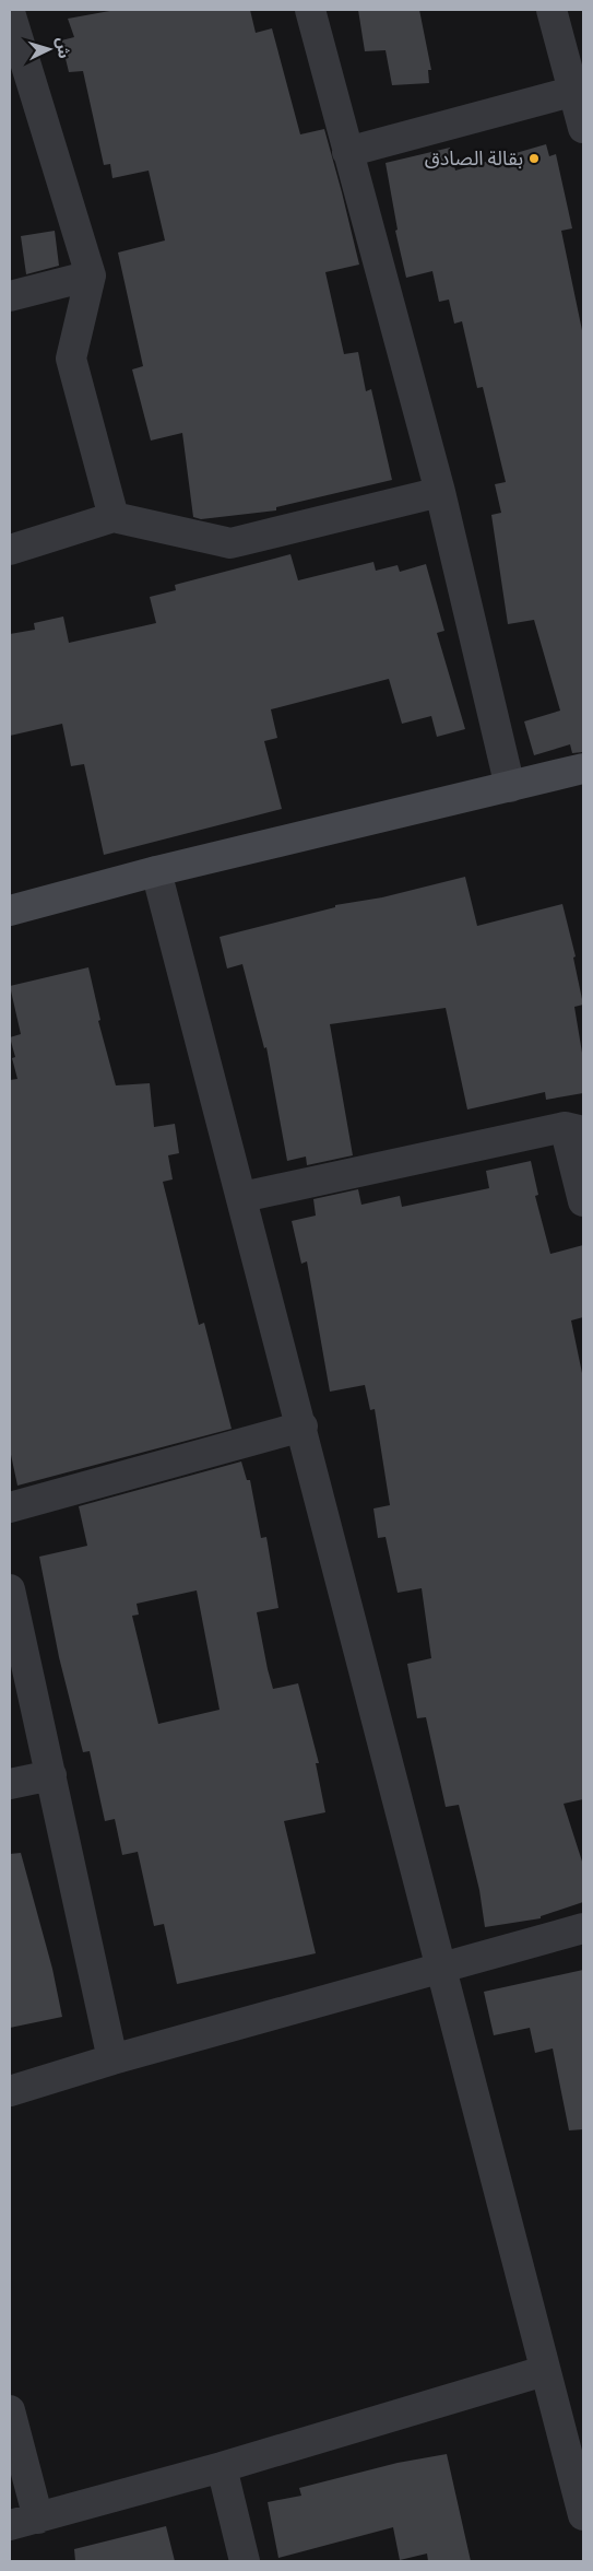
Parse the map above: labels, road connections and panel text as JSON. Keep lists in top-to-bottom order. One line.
{"places":["بقالة الصادق"],"north":"right"}
